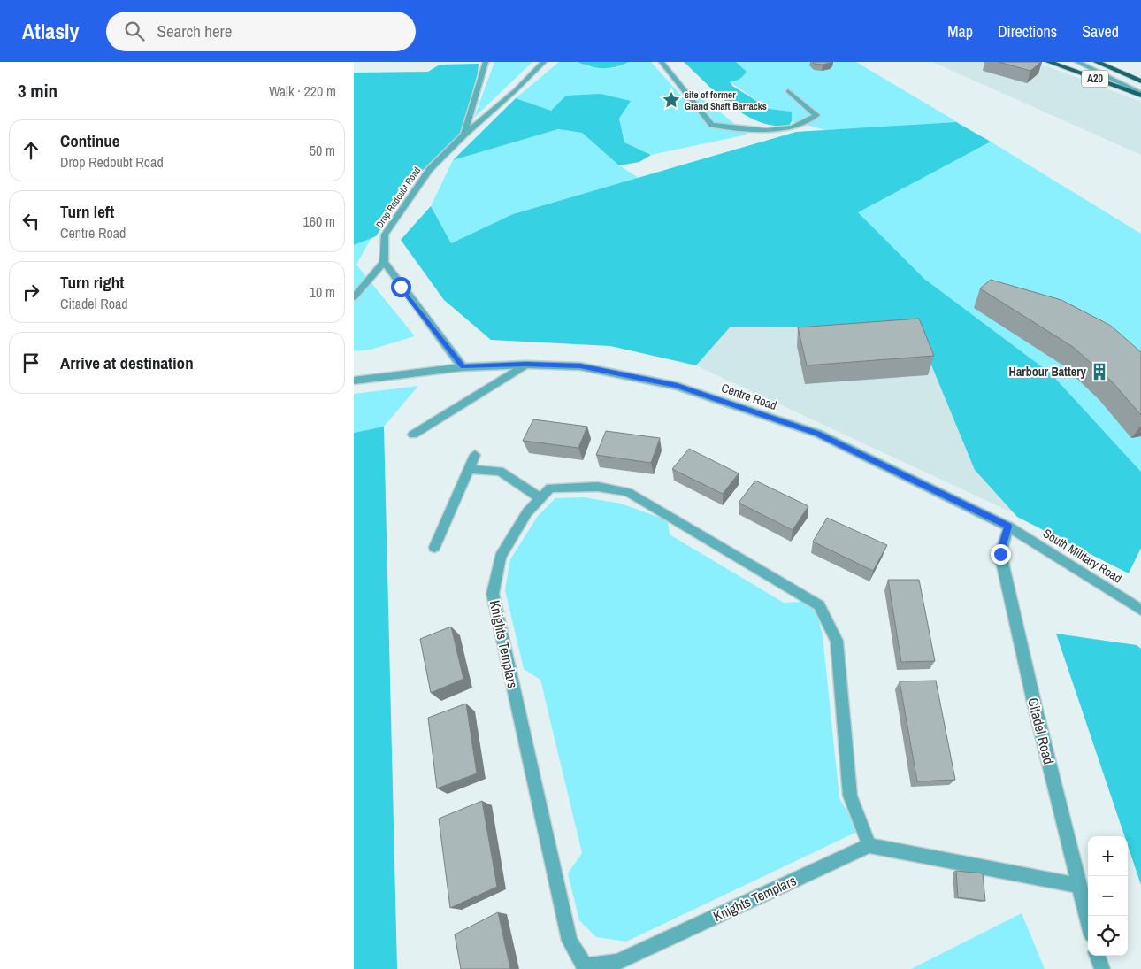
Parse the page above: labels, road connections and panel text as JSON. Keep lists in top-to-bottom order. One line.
{"streets":{"highway":["A20"],"street":["Drop Redoubt Road","Centre Road","South Military Road","Knights Templars","Citadel Road"]},"crossings":[["Centre Road","South Military Road"],["Centre Road","Citadel Road"],["South Military Road","Citadel Road"]],"places":{"place":["site of former Grand Shaft Barracks"],"building":["Harbour Battery"]},"page":{"header":"Atlasly","search":"Search here","nav":["Map","Directions","Saved"],"heading":["3 min","Walk · 220 m"],"list":[["Continue","Drop Redoubt Road","50 m"],["Turn left","Centre Road","160 m"],["Turn right","Citadel Road","10 m"],"Arrive at destination"],"map_buttons":["+","−"]}}
